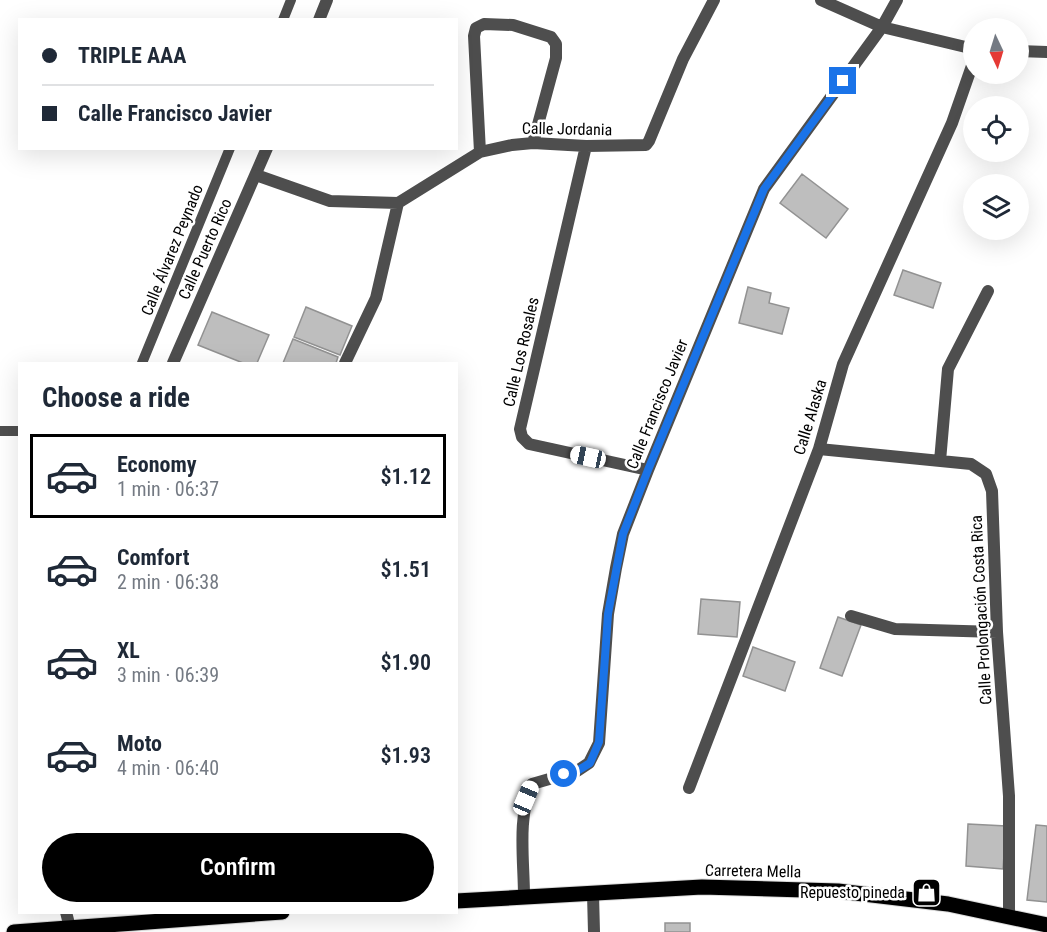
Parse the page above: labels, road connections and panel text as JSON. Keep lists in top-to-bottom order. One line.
{"streets":{"main road":["Carretera Mella"],"street":["Calle Jordania","Calle Puerto Rico","Calle Los Rosales","Calle Francisco Javier","Calle Alaska","Calle Prolongación Costa Rica"],"lane":["Calle Álvarez Peynado"]},"crossings":[["Calle Jordania","Calle Los Rosales"],["Calle Los Rosales","Calle Francisco Javier"],["Calle Francisco Javier","Carretera Mella"],["Calle Alaska","Calle Prolongación Costa Rica"],["Calle Prolongación Costa Rica","Carretera Mella"]],"places":{"shop":["Repuesto pineda"]},"north":"bottom","page":{"banner":["TRIPLE AAA","Calle Francisco Javier"],"heading":"Choose a ride","list":[{"name":"Economy","note":"1 min · 06:37","value":"$1.12"},{"name":"Comfort","note":"2 min · 06:38","value":"$1.51"},{"name":"XL","note":"3 min · 06:39","value":"$1.90"},{"name":"Moto","note":"4 min · 06:40","value":"$1.93"}],"buttons":"Confirm"}}
